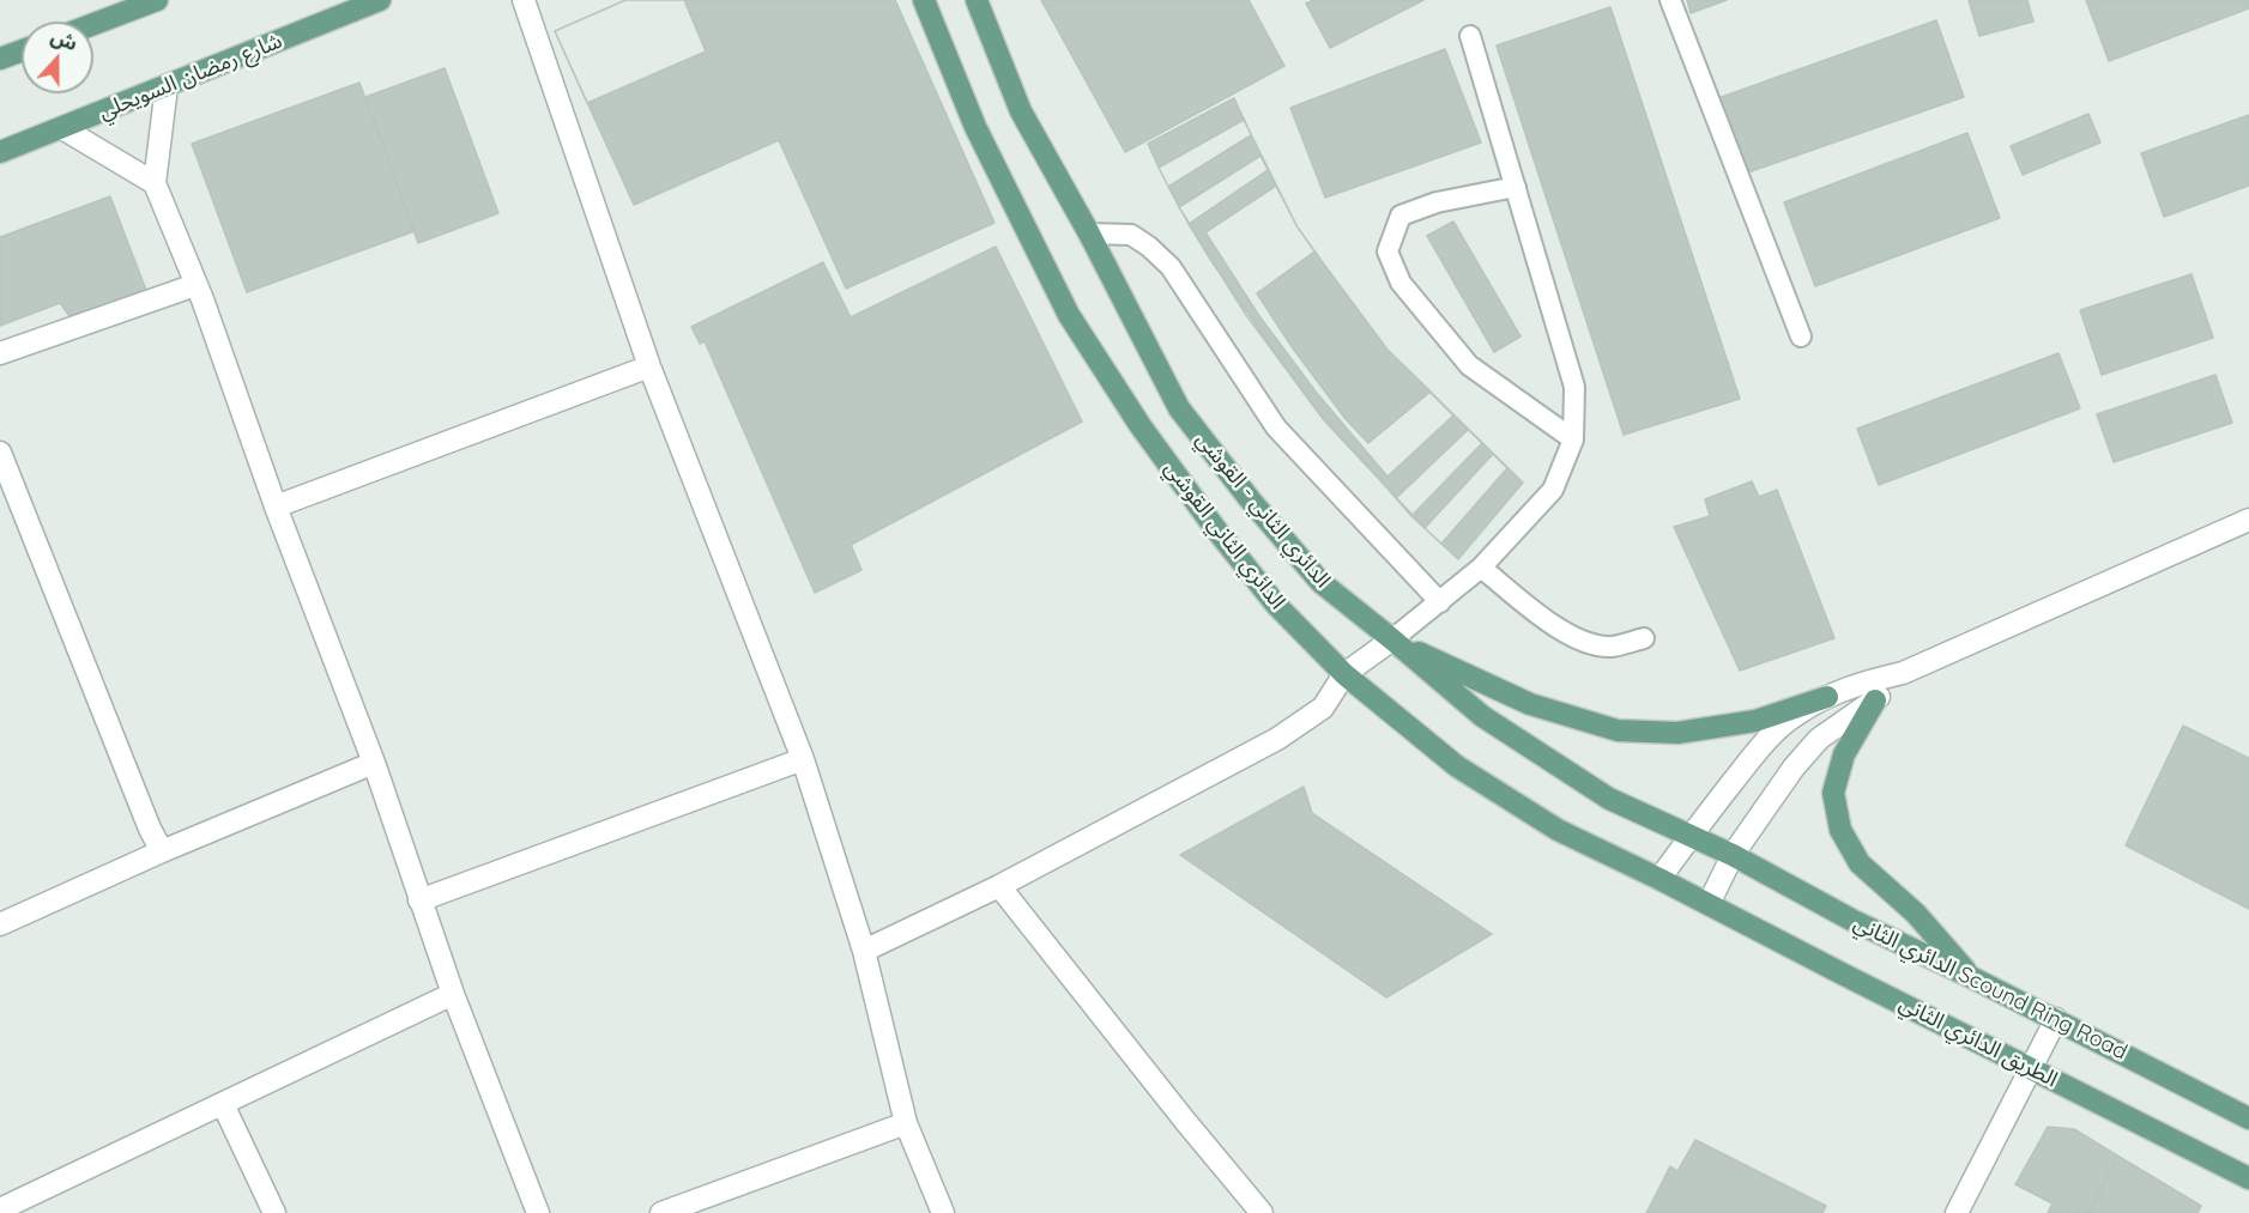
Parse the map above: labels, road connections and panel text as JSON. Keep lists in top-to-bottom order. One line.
{"streets":{"main road":["شارع رمضان السويحلي","الدائري الثاني - القوشي","الدائري الثاني القوشي","الدائري الثاني Scound Ring Road","الطريق الدائري الثاني"]},"crossings":[["الدائري الثاني - القوشي","الدائري الثاني Scound Ring Road"],["الدائري الثاني القوشي","الطريق الدائري الثاني"]],"north":"top"}
